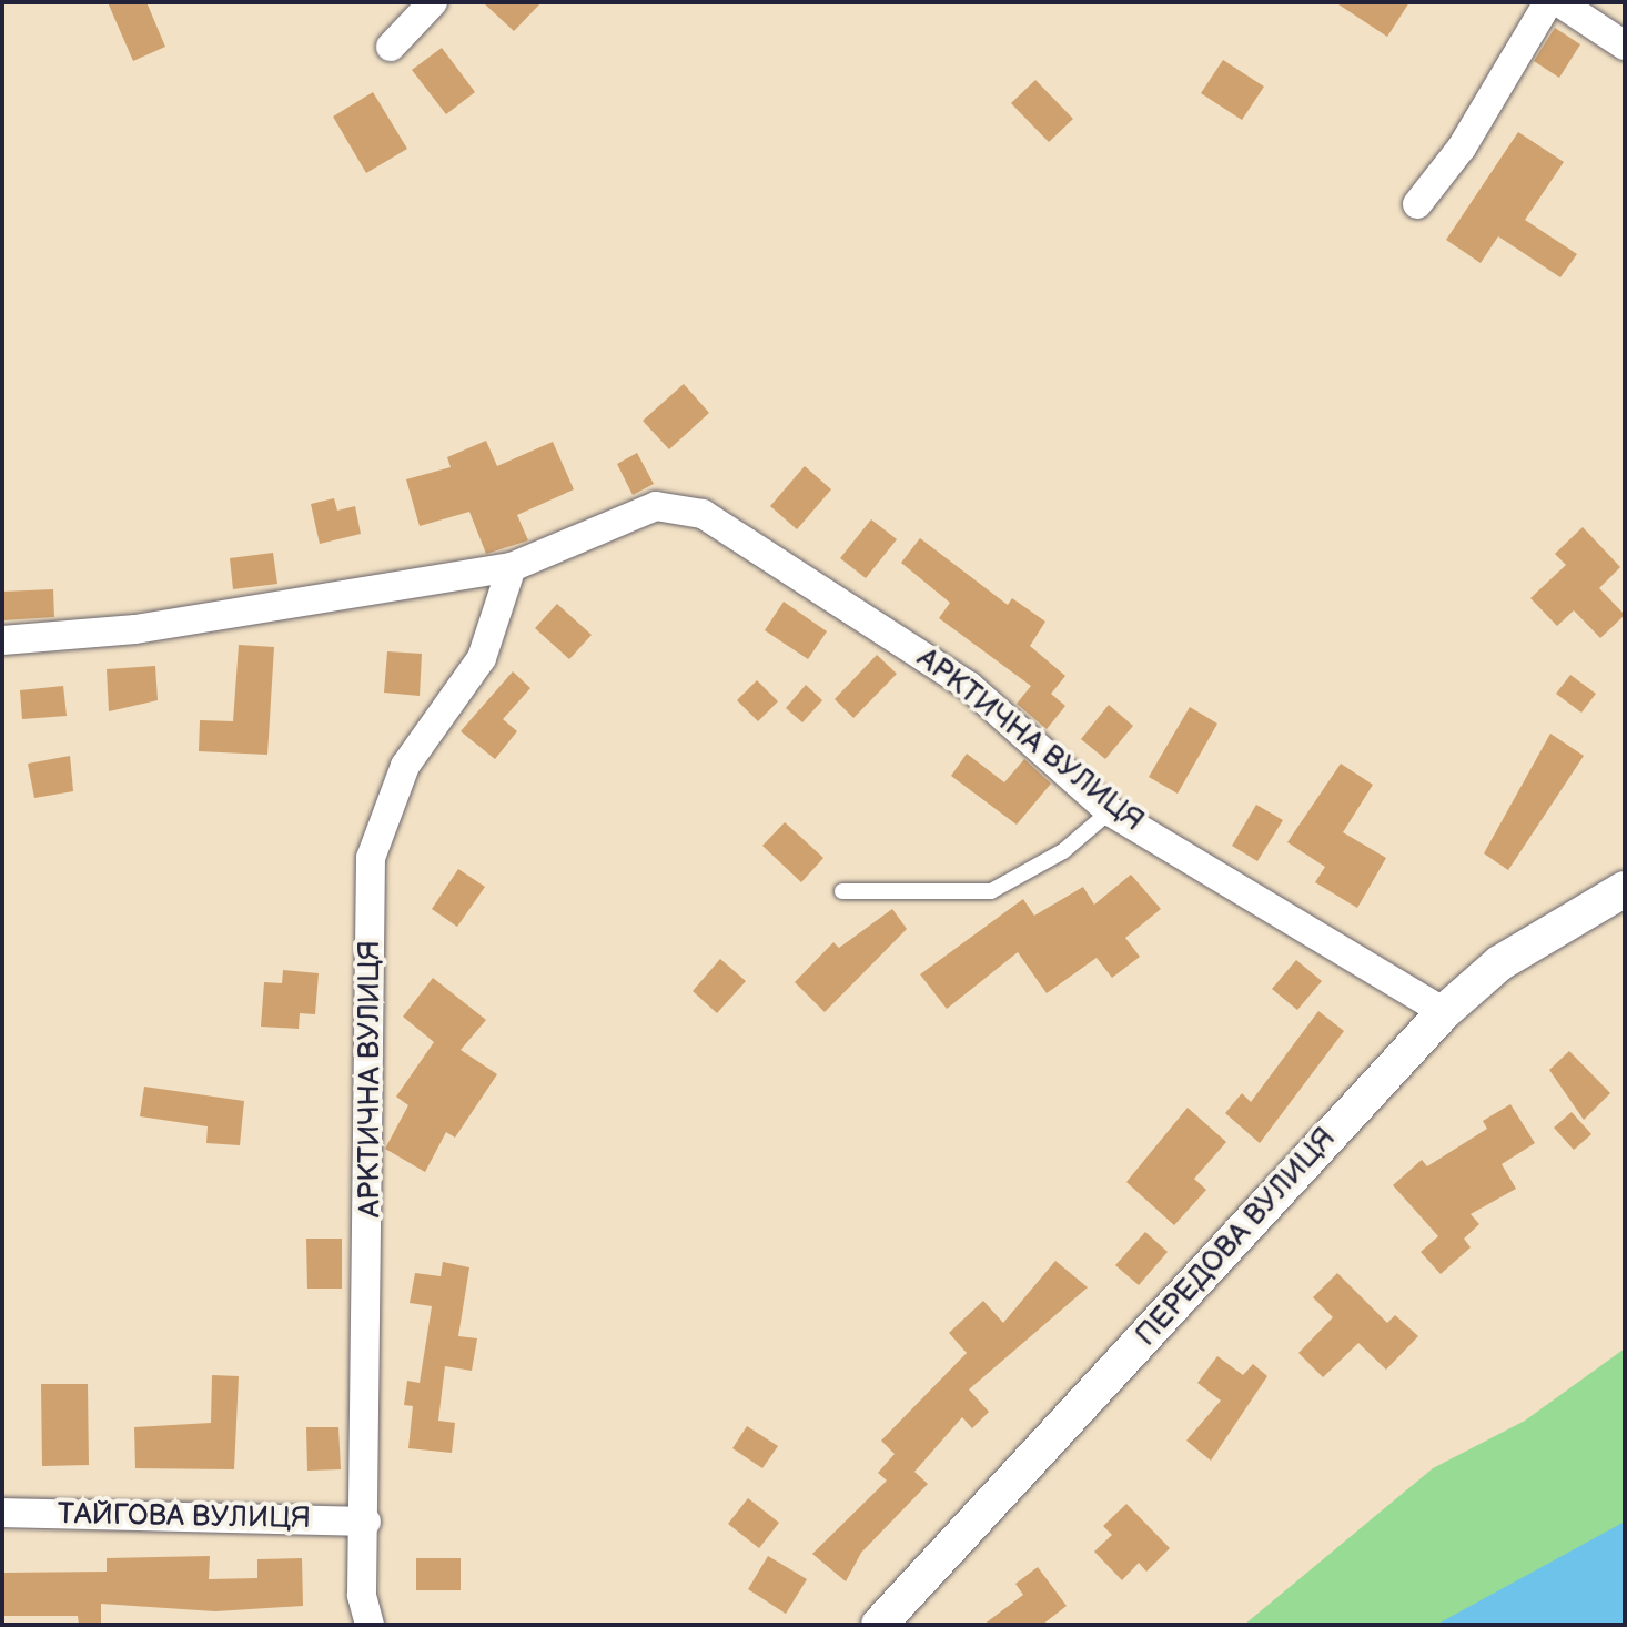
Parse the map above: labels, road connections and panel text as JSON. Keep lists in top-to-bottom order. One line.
{"streets":{"street":["АРКТИЧНА ВУЛИЦЯ","ПЕРЕДОВА ВУЛИЦЯ","ТАЙГОВА ВУЛИЦЯ"]},"crossings":[["АРКТИЧНА ВУЛИЦЯ","ПЕРЕДОВА ВУЛИЦЯ"],["АРКТИЧНА ВУЛИЦЯ","ТАЙГОВА ВУЛИЦЯ"]]}
